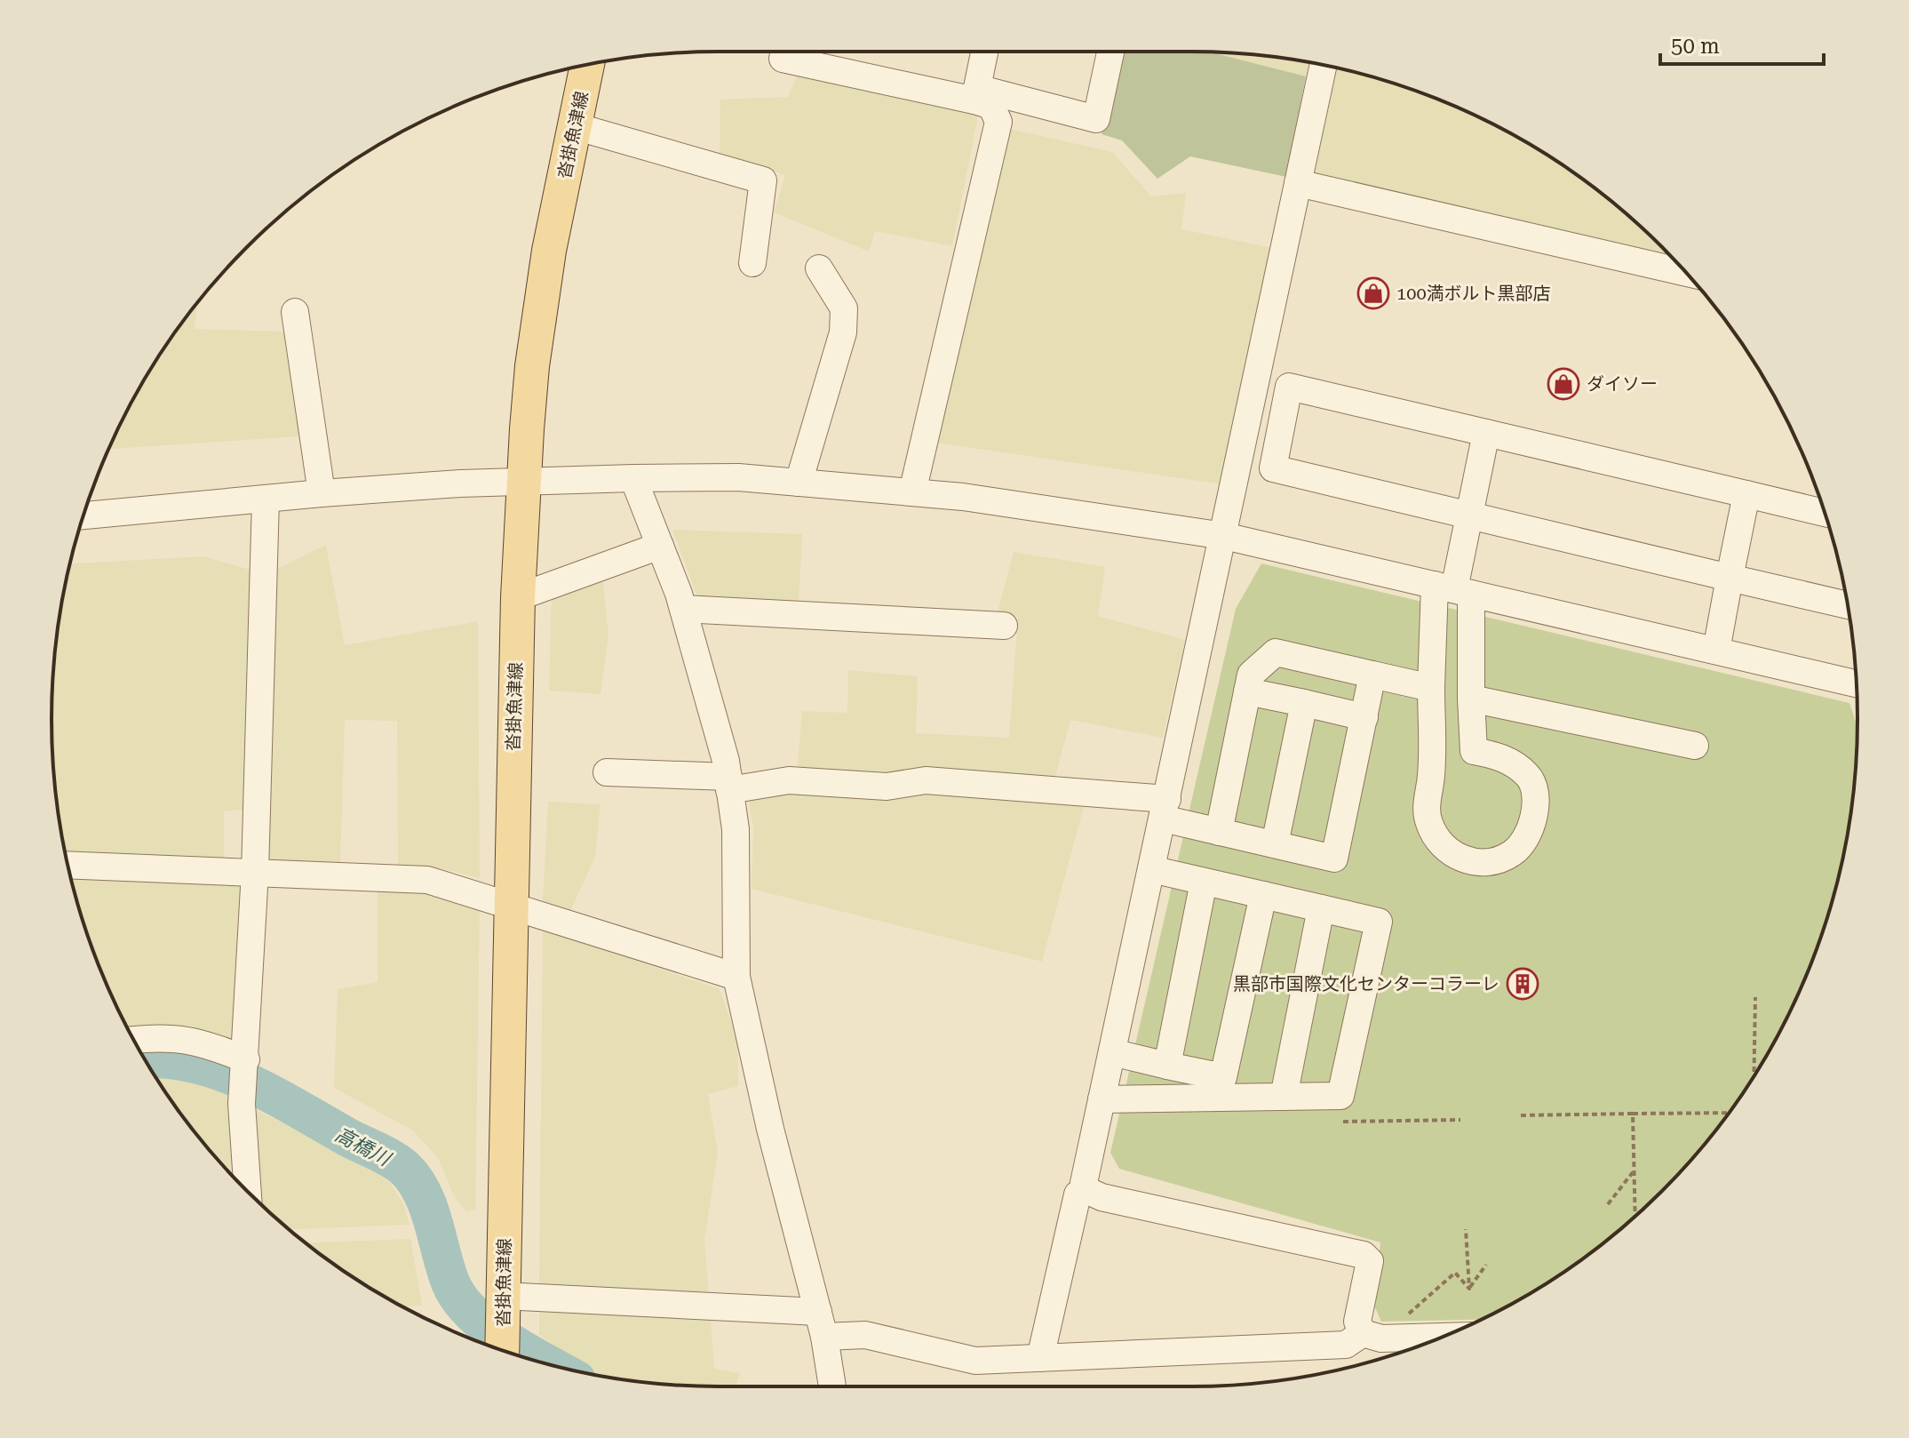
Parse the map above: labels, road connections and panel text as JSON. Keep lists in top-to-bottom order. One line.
{"streets":{"main road":["沓掛魚津線"]},"water":["高橋川"],"places":{"shop":["100満ボルト黒部店","ダイソー"],"building":["黒部市国際文化センターコラーレ"]},"scale_bar":"50 m"}
